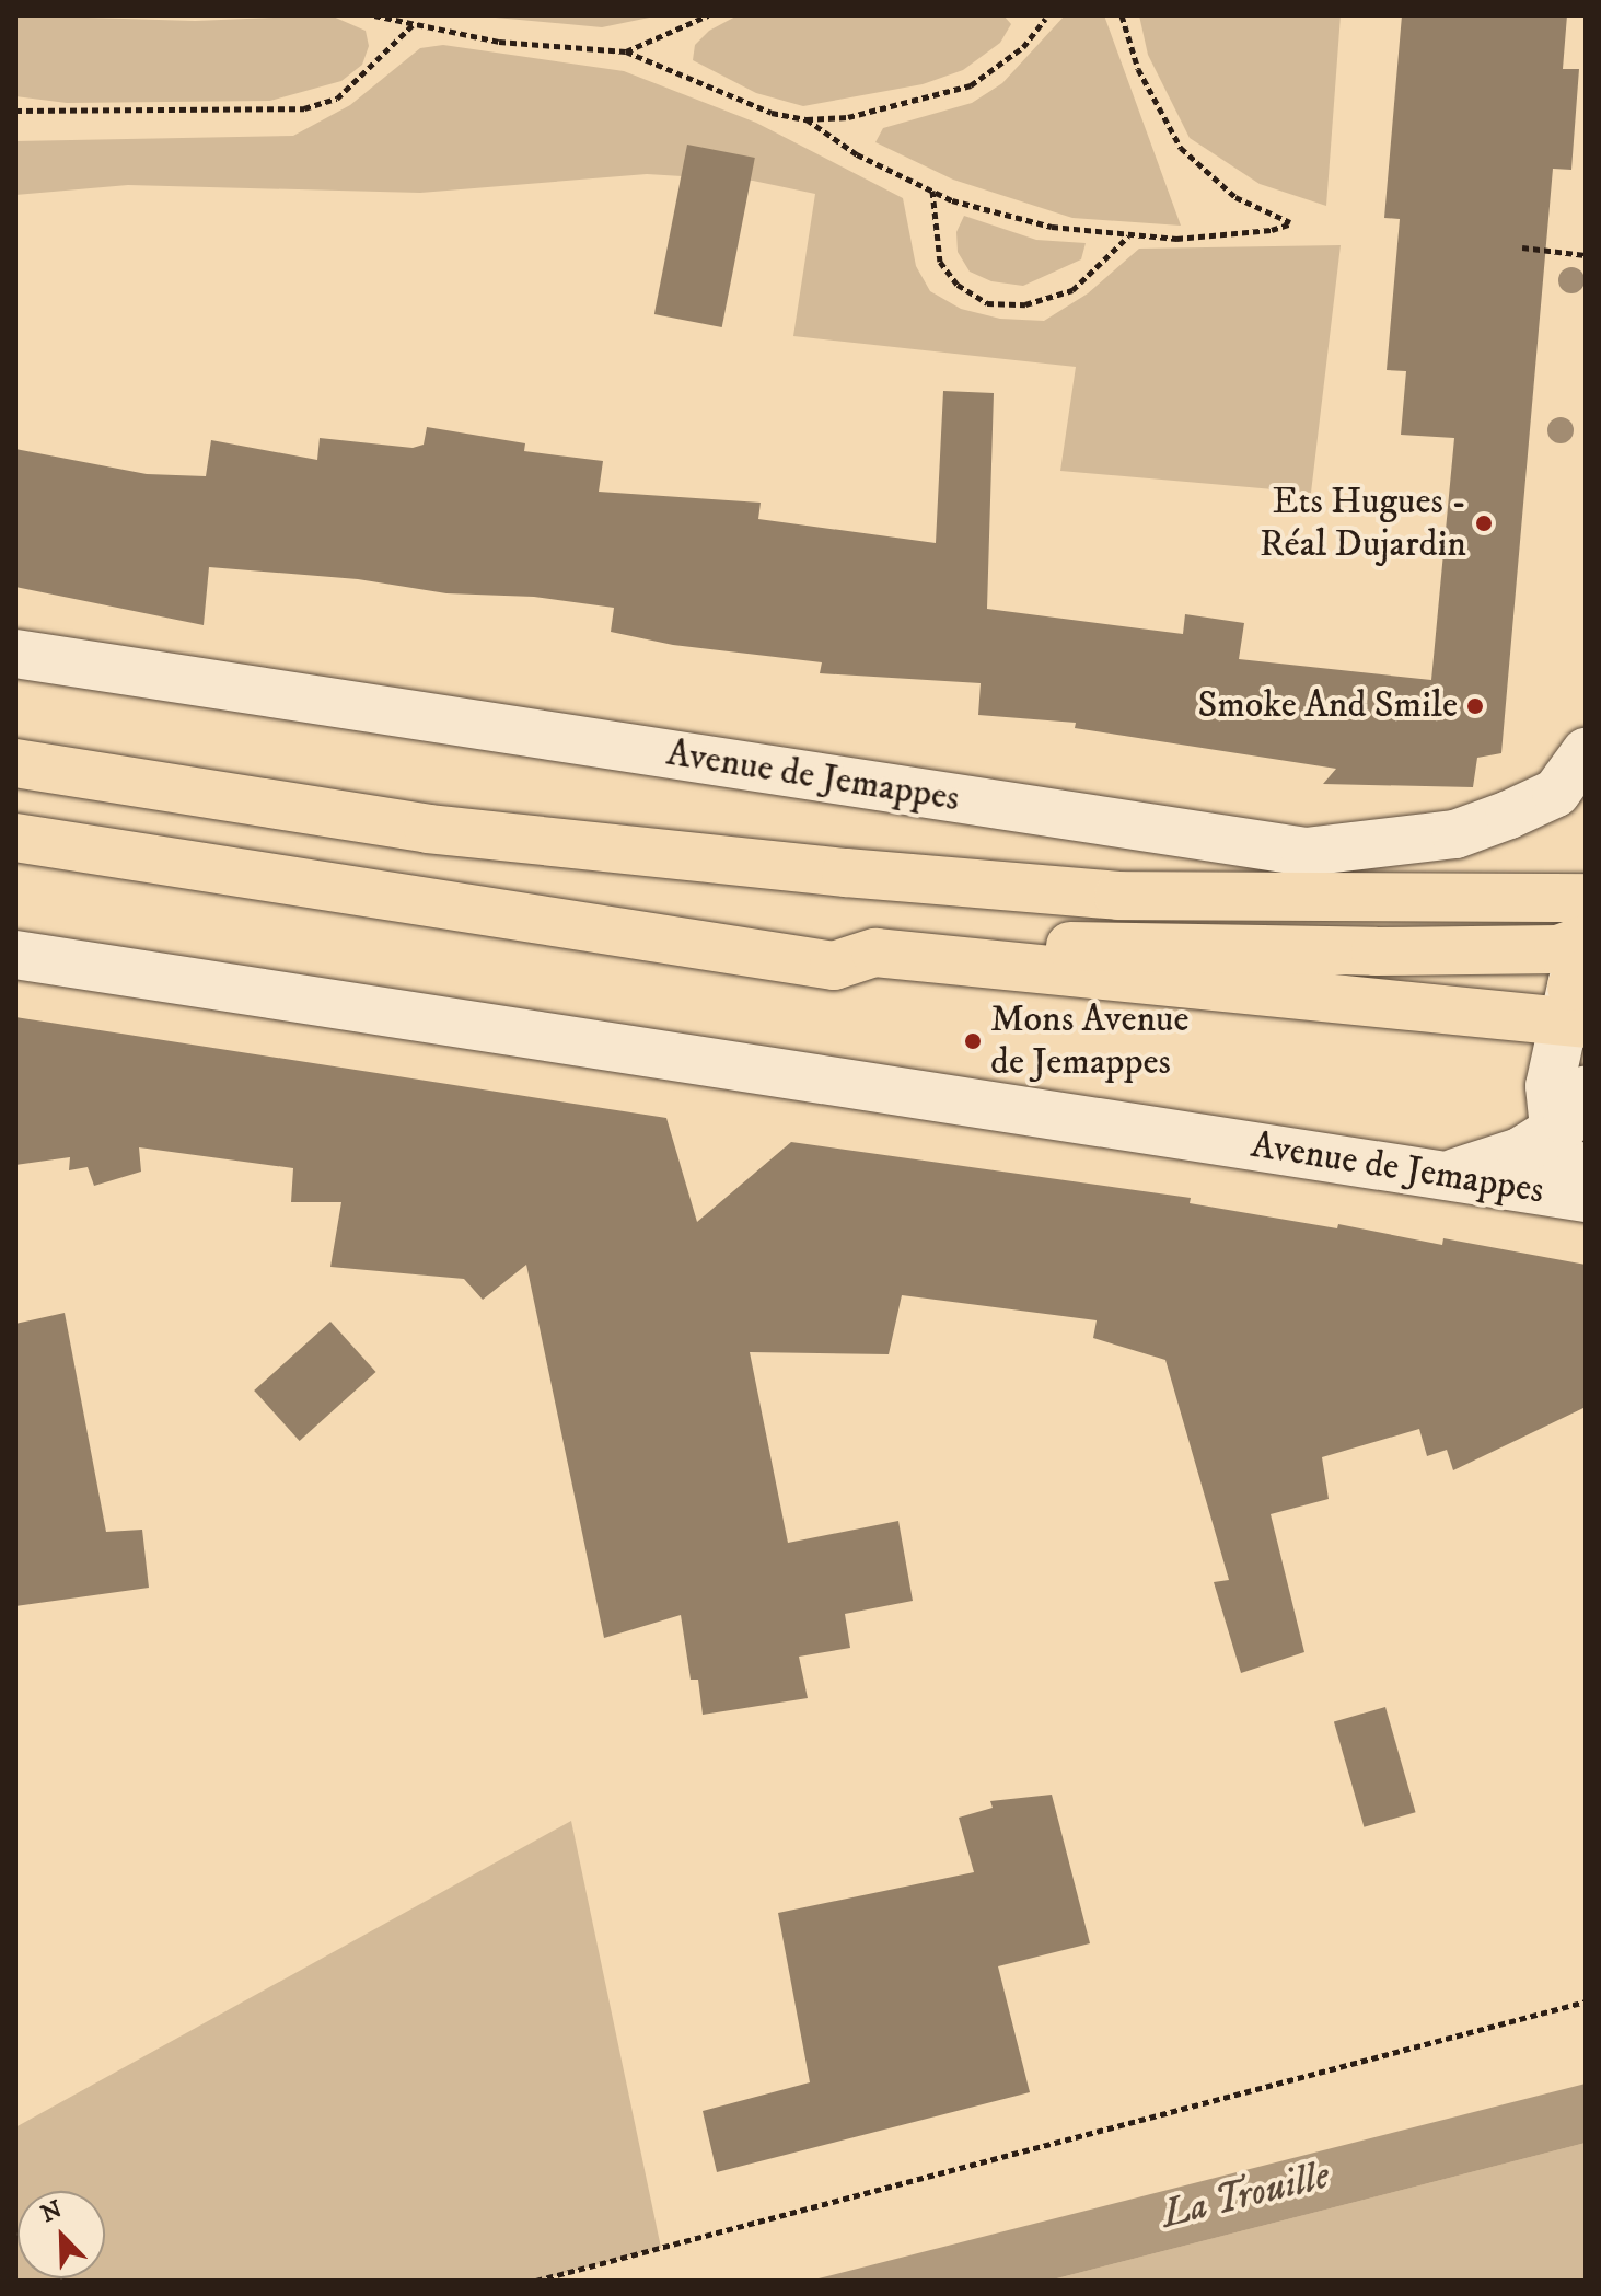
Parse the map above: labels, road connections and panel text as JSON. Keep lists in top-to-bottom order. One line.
{"streets":{"street":["Avenue de Jemappes"]},"water":["La Trouille"],"places":["Ets Hugues - Réal Dujardin","Smoke And Smile","Mons Avenue de Jemappes"],"north":"top left"}
